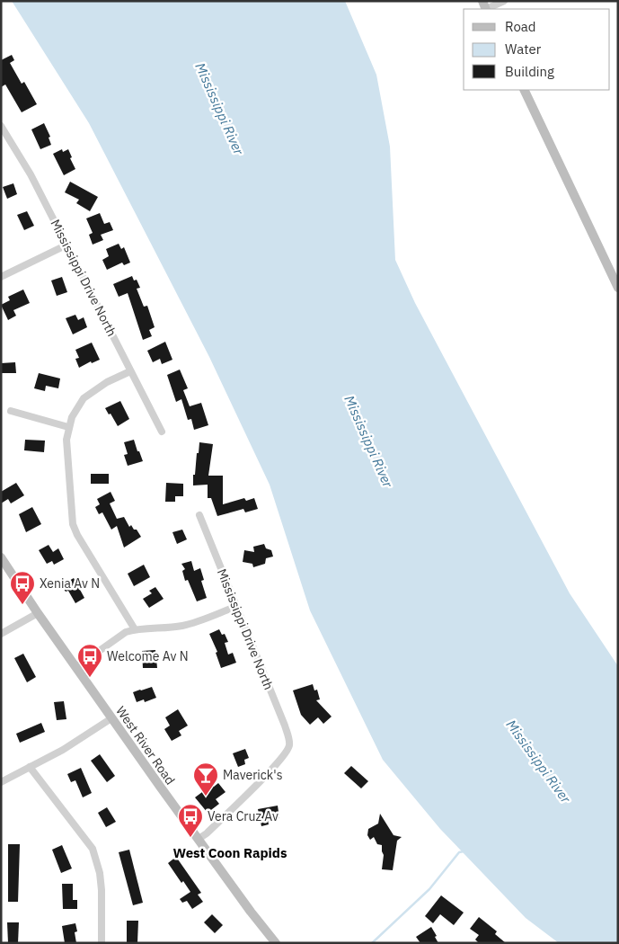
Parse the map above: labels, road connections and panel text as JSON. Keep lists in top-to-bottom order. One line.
{"streets":{"main road":["West River Road"],"street":["Mississippi Drive North"]},"crossings":[["Mississippi Drive North","West River Road"]],"districts":["West Coon Rapids"],"water":["Mississippi River"],"places":{"bus stop":["Xenia Av N","Welcome Av N","Vera Cruz Av"],"bar":["Maverick's"]},"legend":["Road","Water","Building"]}
